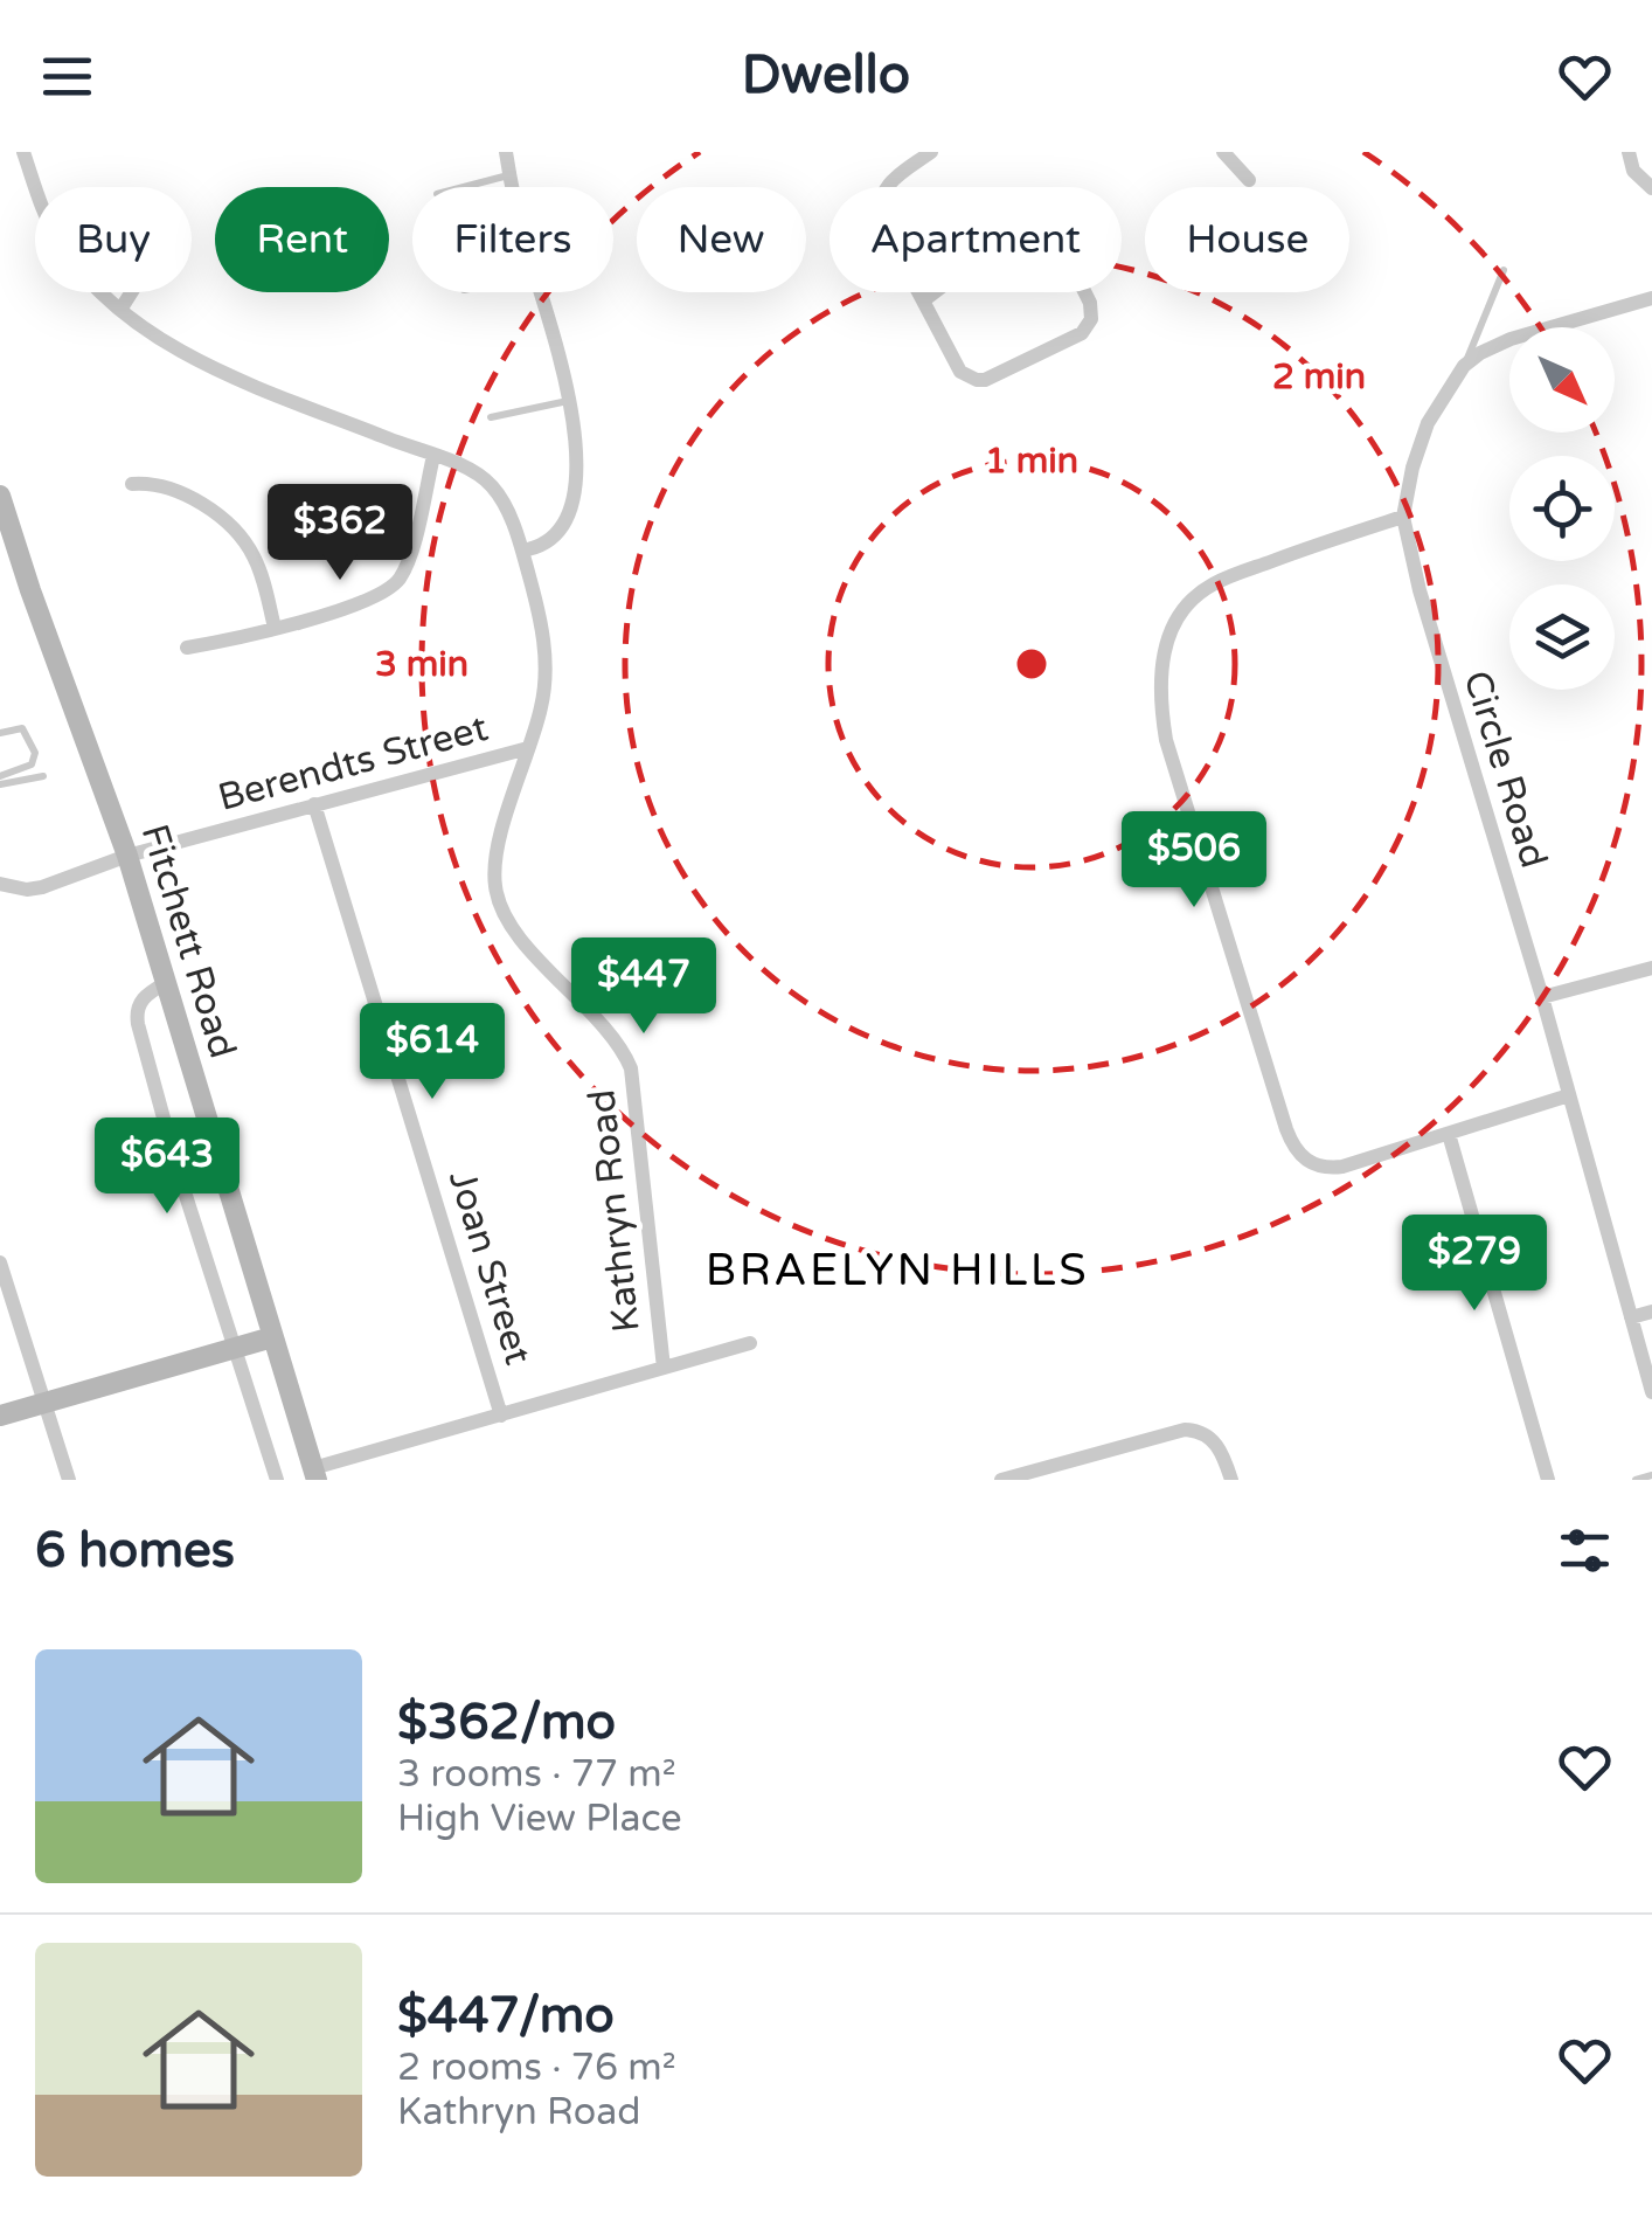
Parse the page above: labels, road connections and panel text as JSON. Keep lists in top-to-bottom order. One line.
{"streets":{"street":["Berendts Street","Circle Road","Fitchett Road","Kathryn Road","Joan Street"]},"crossings":[["Berendts Street","Fitchett Road"],["Berendts Street","Kathryn Road"],["Berendts Street","Joan Street"]],"districts":["BRAELYN HILLS"],"north":"bottom right","page":{"header":"Dwello","chip":["Buy","Rent","Filters","New","Apartment","House"],"price":["$362","$506","$447","$614","$643","$279"],"heading":"6 homes","list":[{"name":"$362/mo","note":"3 rooms · 77 m² · High View Place"},{"name":"$447/mo","note":"2 rooms · 76 m² · Kathryn Road"}]},"rings":["2 min","1 min","3 min"]}
